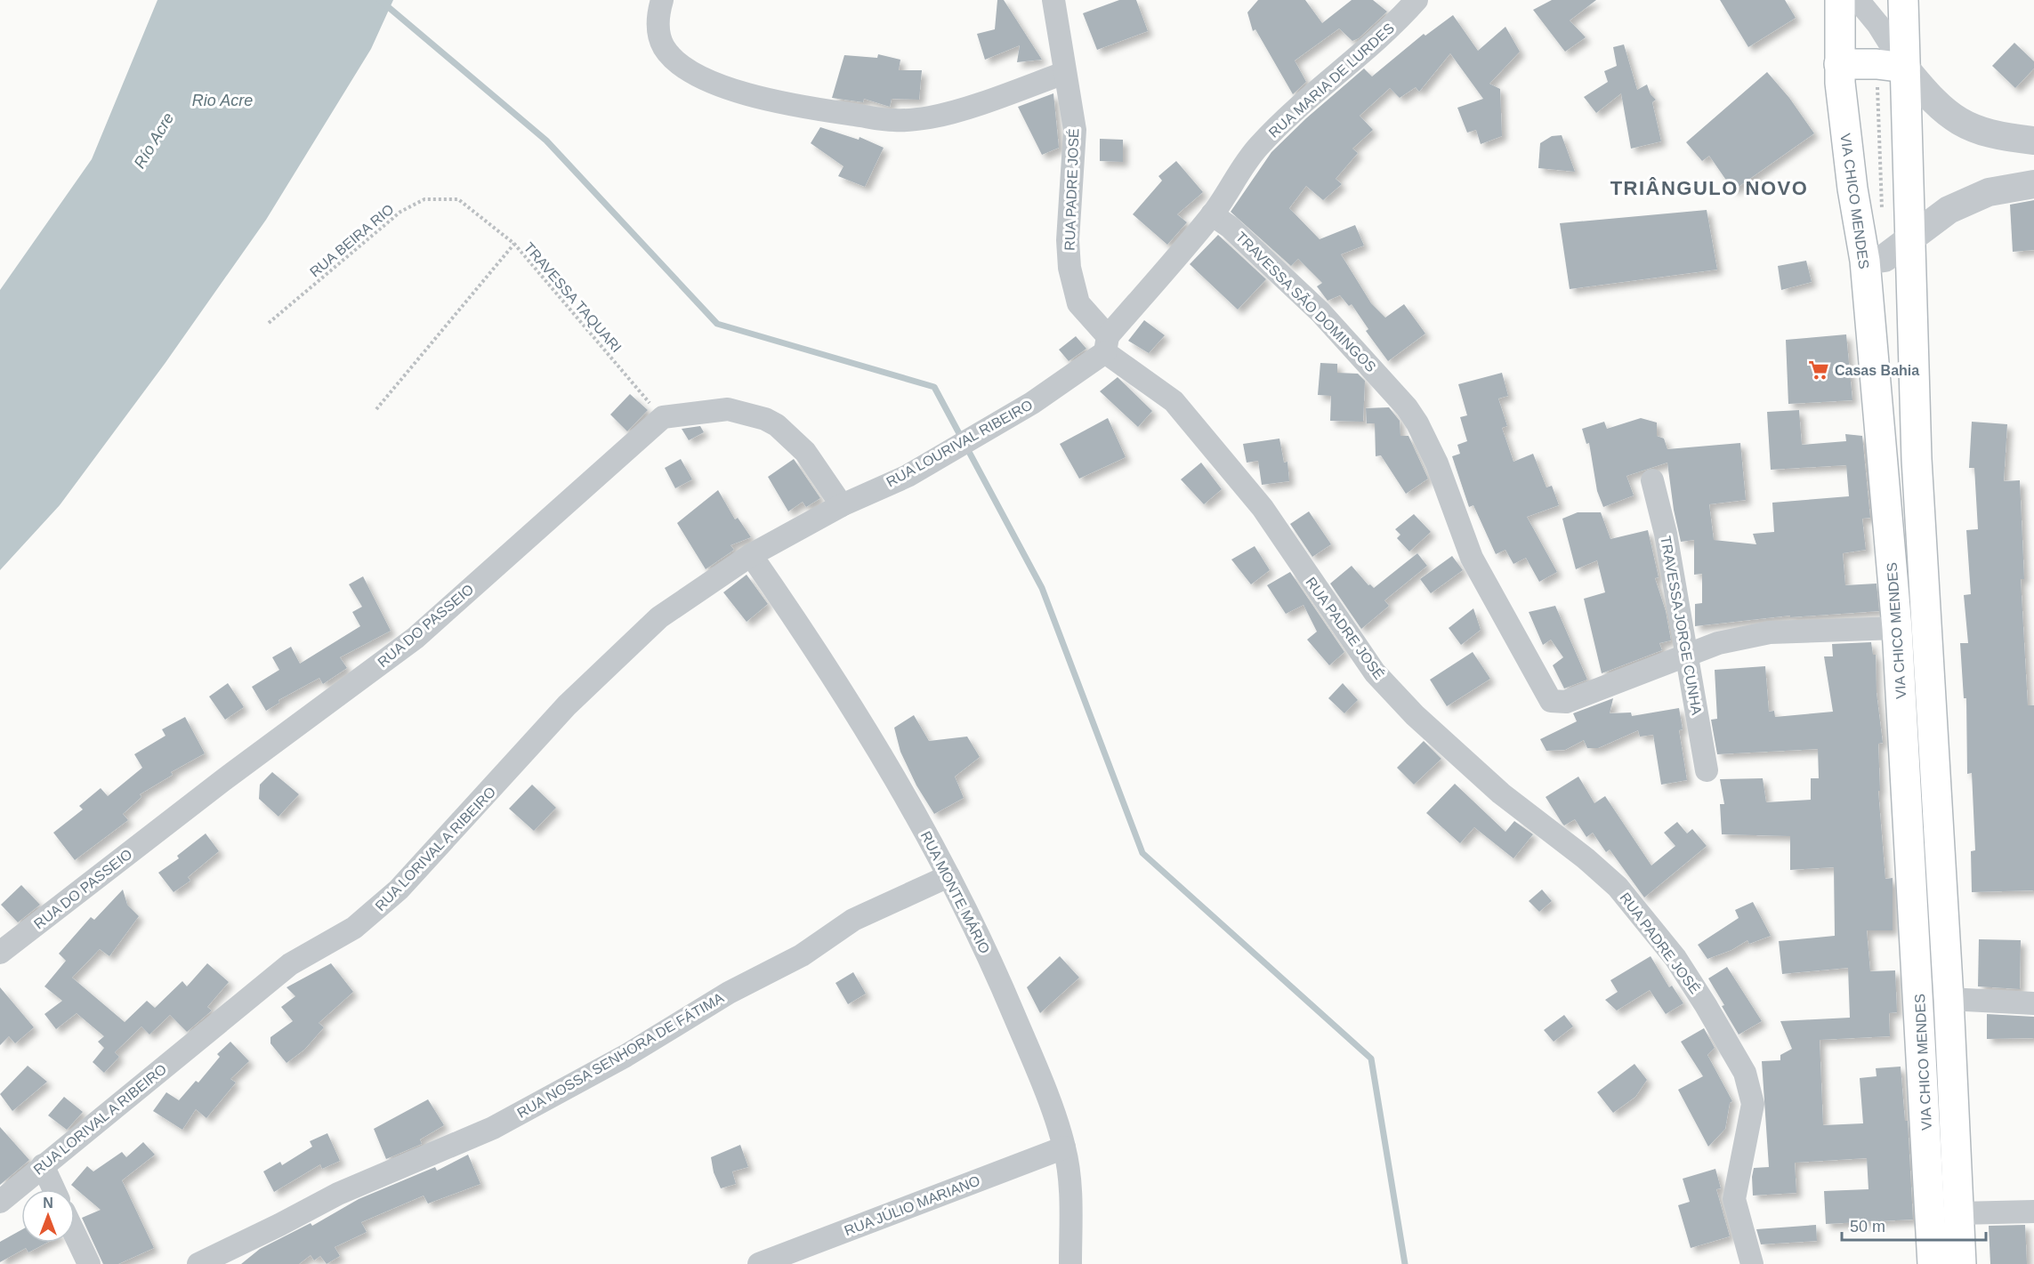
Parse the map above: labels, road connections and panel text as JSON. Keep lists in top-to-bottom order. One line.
{"streets":{"main road":["VIA CHICO MENDES"],"street":["RUA MARIA DE LURDES","RUA PADRE JOSÉ","TRAVESSA SÃO DOMINGOS","RUA LOURIVAL RIBEIRO","RUA DO PASSEIO","TRAVESSA JORGE CUNHA","RUA LORIVAL A RIBEIRO","RUA MONTE MÁRIO","RUA NOSSA SENHORA DE FÁTIMA","RUA JÚLIO MARIANO"],"path":["RUA BEIRA RIO","TRAVESSA TAQUARI"]},"crossings":[["RUA MARIA DE LURDES","RUA PADRE JOSÉ"],["RUA MARIA DE LURDES","TRAVESSA SÃO DOMINGOS"],["RUA MARIA DE LURDES","RUA LOURIVAL RIBEIRO"],["RUA PADRE JOSÉ","RUA LOURIVAL RIBEIRO"],["VIA CHICO MENDES","TRAVESSA SÃO DOMINGOS"],["RUA BEIRA RIO","TRAVESSA TAQUARI"],["TRAVESSA TAQUARI","RUA DO PASSEIO"],["TRAVESSA SÃO DOMINGOS","TRAVESSA JORGE CUNHA"],["RUA LOURIVAL RIBEIRO","RUA LORIVAL A RIBEIRO"],["RUA LOURIVAL RIBEIRO","RUA MONTE MÁRIO"],["RUA LORIVAL A RIBEIRO","RUA MONTE MÁRIO"],["RUA MONTE MÁRIO","RUA NOSSA SENHORA DE FÁTIMA"],["RUA MONTE MÁRIO","RUA JÚLIO MARIANO"]],"districts":["TRIÂNGULO NOVO"],"water":["Rio Acre","Río Acre"],"places":{"supermarket":["Casas Bahia"]},"scale_bar":"50 m","north":"top"}
